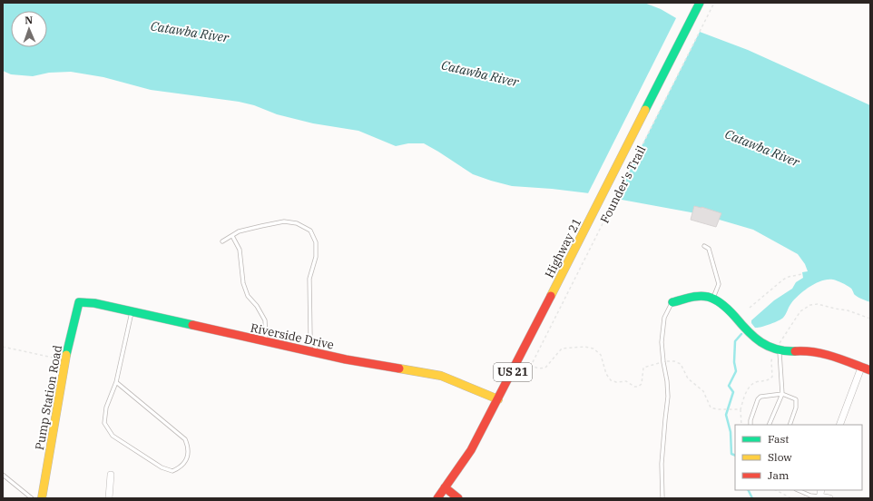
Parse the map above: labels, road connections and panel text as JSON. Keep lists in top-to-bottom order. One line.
{"streets":{"street":["Highway 21","Riverside Drive","US 21","Pump Station Road"],"path":["Founder's Trail"]},"crossings":[["Highway 21","Riverside Drive"],["Riverside Drive","Pump Station Road"]],"water":["Catawba River"],"legend":["Fast","Slow","Jam"],"north":"top"}
